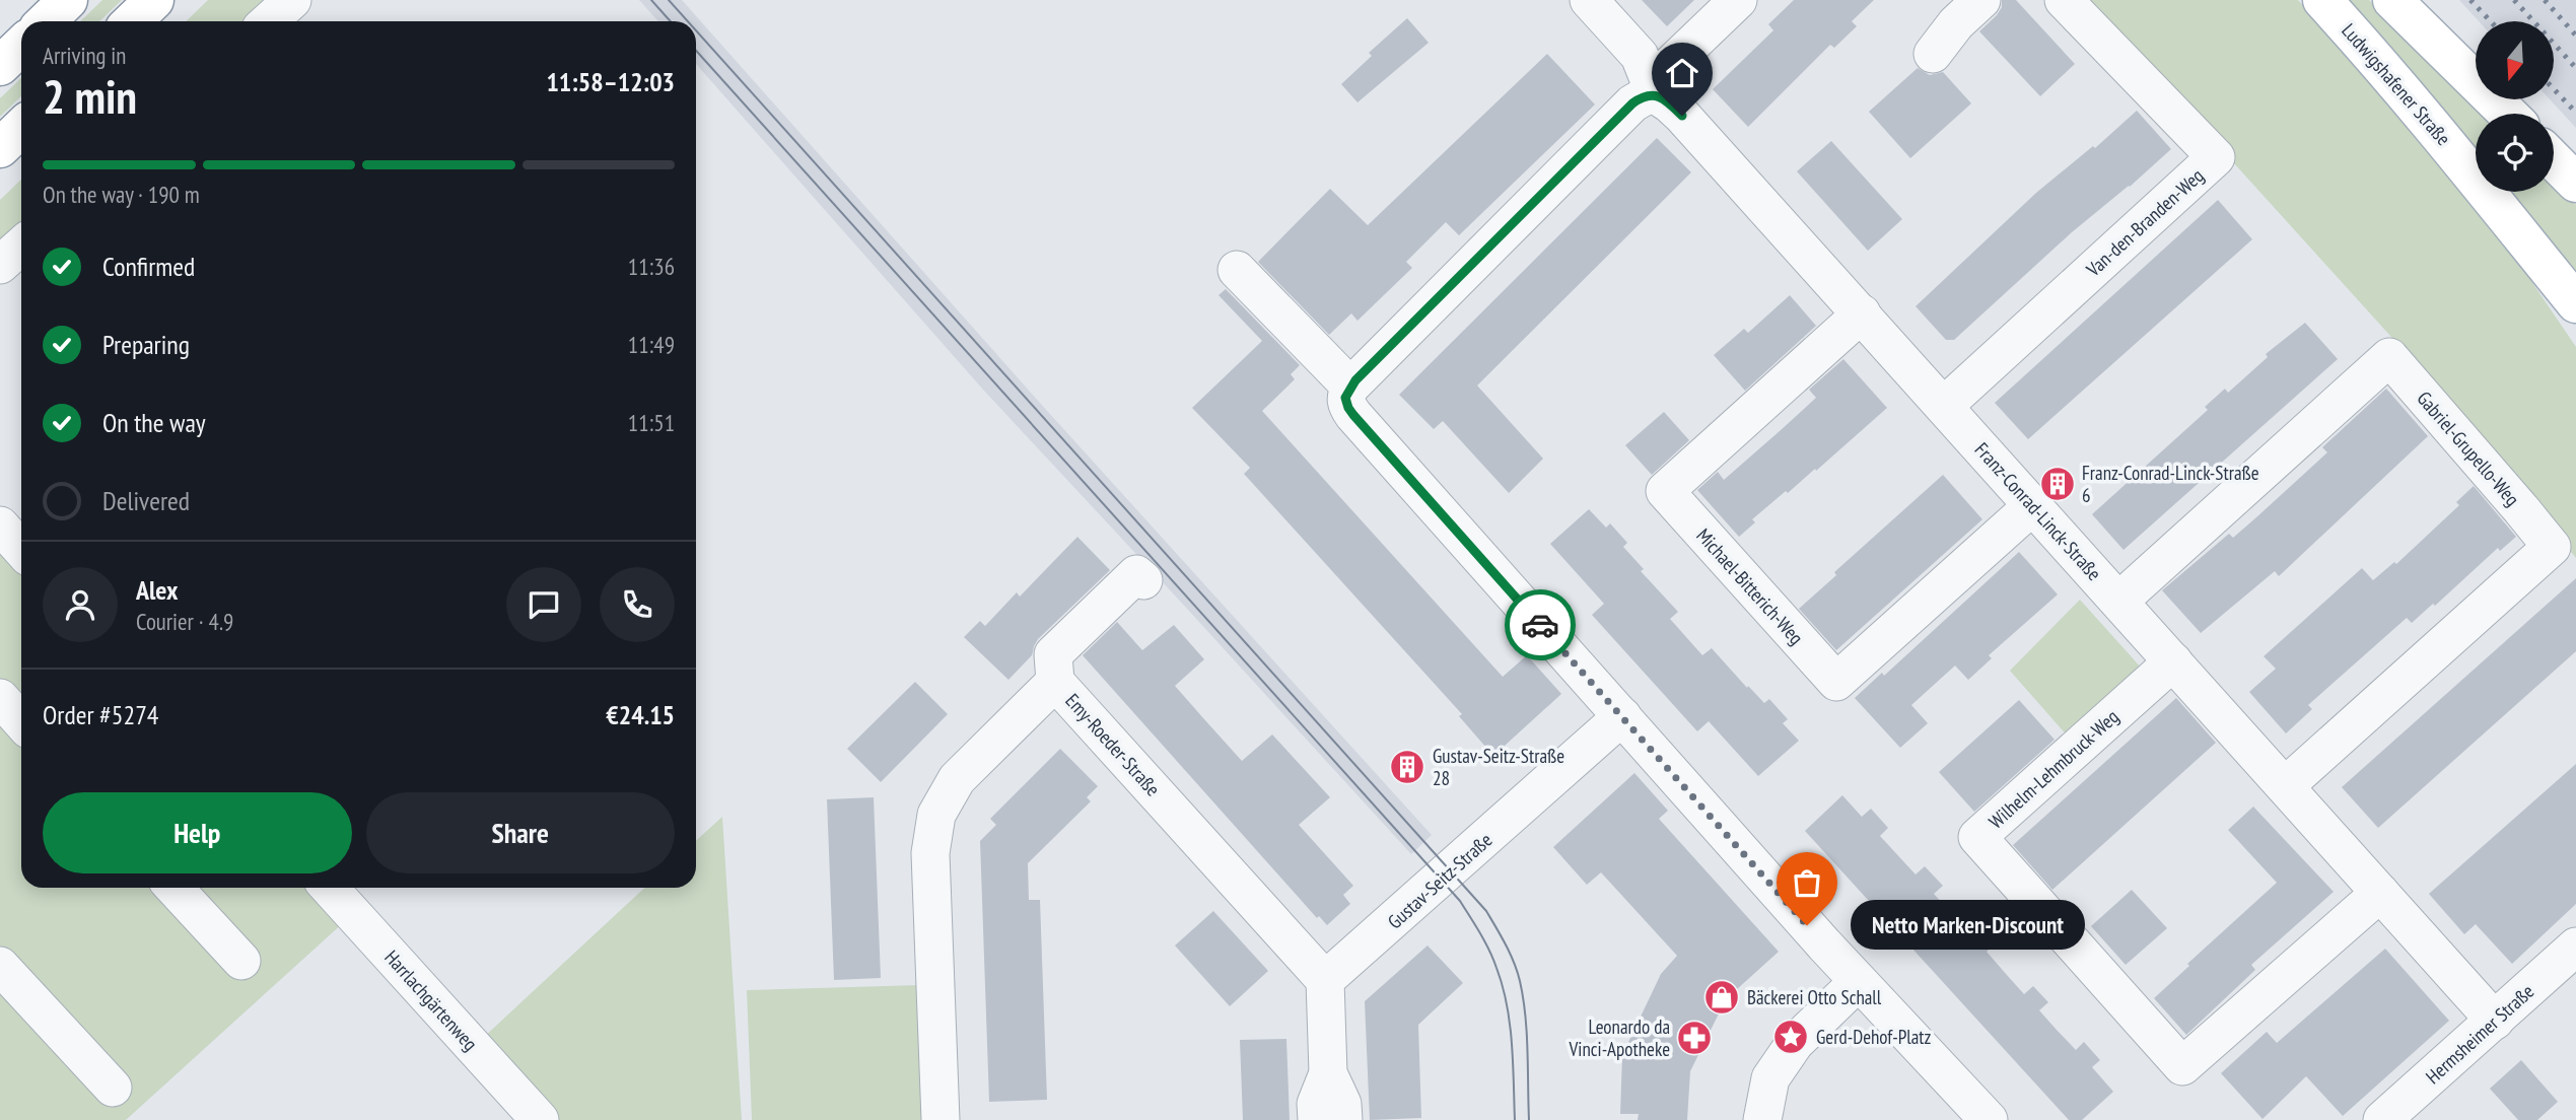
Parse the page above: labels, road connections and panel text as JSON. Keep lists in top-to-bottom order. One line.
{"streets":{"main road":["Ludwigshafener Straße"],"street":["Van-den-Branden-Weg","Gabriel-Grupello-Weg","Franz-Conrad-Linck-Straße","Michael-Bitterich-Weg","Emy-Roeder-Straße","Wilhelm-Lehmbruck-Weg","Gustav-Seitz-Straße","Harrlachgärtenweg","Hermsheimer Straße"]},"crossings":[["Van-den-Branden-Weg","Franz-Conrad-Linck-Straße"],["Gabriel-Grupello-Weg","Franz-Conrad-Linck-Straße"],["Franz-Conrad-Linck-Straße","Michael-Bitterich-Weg"],["Franz-Conrad-Linck-Straße","Wilhelm-Lehmbruck-Weg"],["Franz-Conrad-Linck-Straße","Hermsheimer Straße"],["Emy-Roeder-Straße","Gustav-Seitz-Straße"]],"places":{"building":["Franz-Conrad-Linck-Straße 6","Gustav-Seitz-Straße 28"],"other":["Netto Marken-Discount"],"shop":["Bäckerei Otto Schall"],"place":["Gerd-Dehof-Platz"],"pharmacy":["Leonardo da Vinci-Apotheke"]},"north":"bottom","page":{"heading":["2 min","Arriving in","11:58–12:03"],"panel":["Alex","Courier · 4.9","Order #5274","€24.15"],"bar":"On the way · 190 m","list":[["Confirmed","11:36"],["Preparing","11:49"],["On the way","11:51"],"Delivered"],"buttons":["Help","Share"],"bubble":"Netto Marken-Discount"}}
